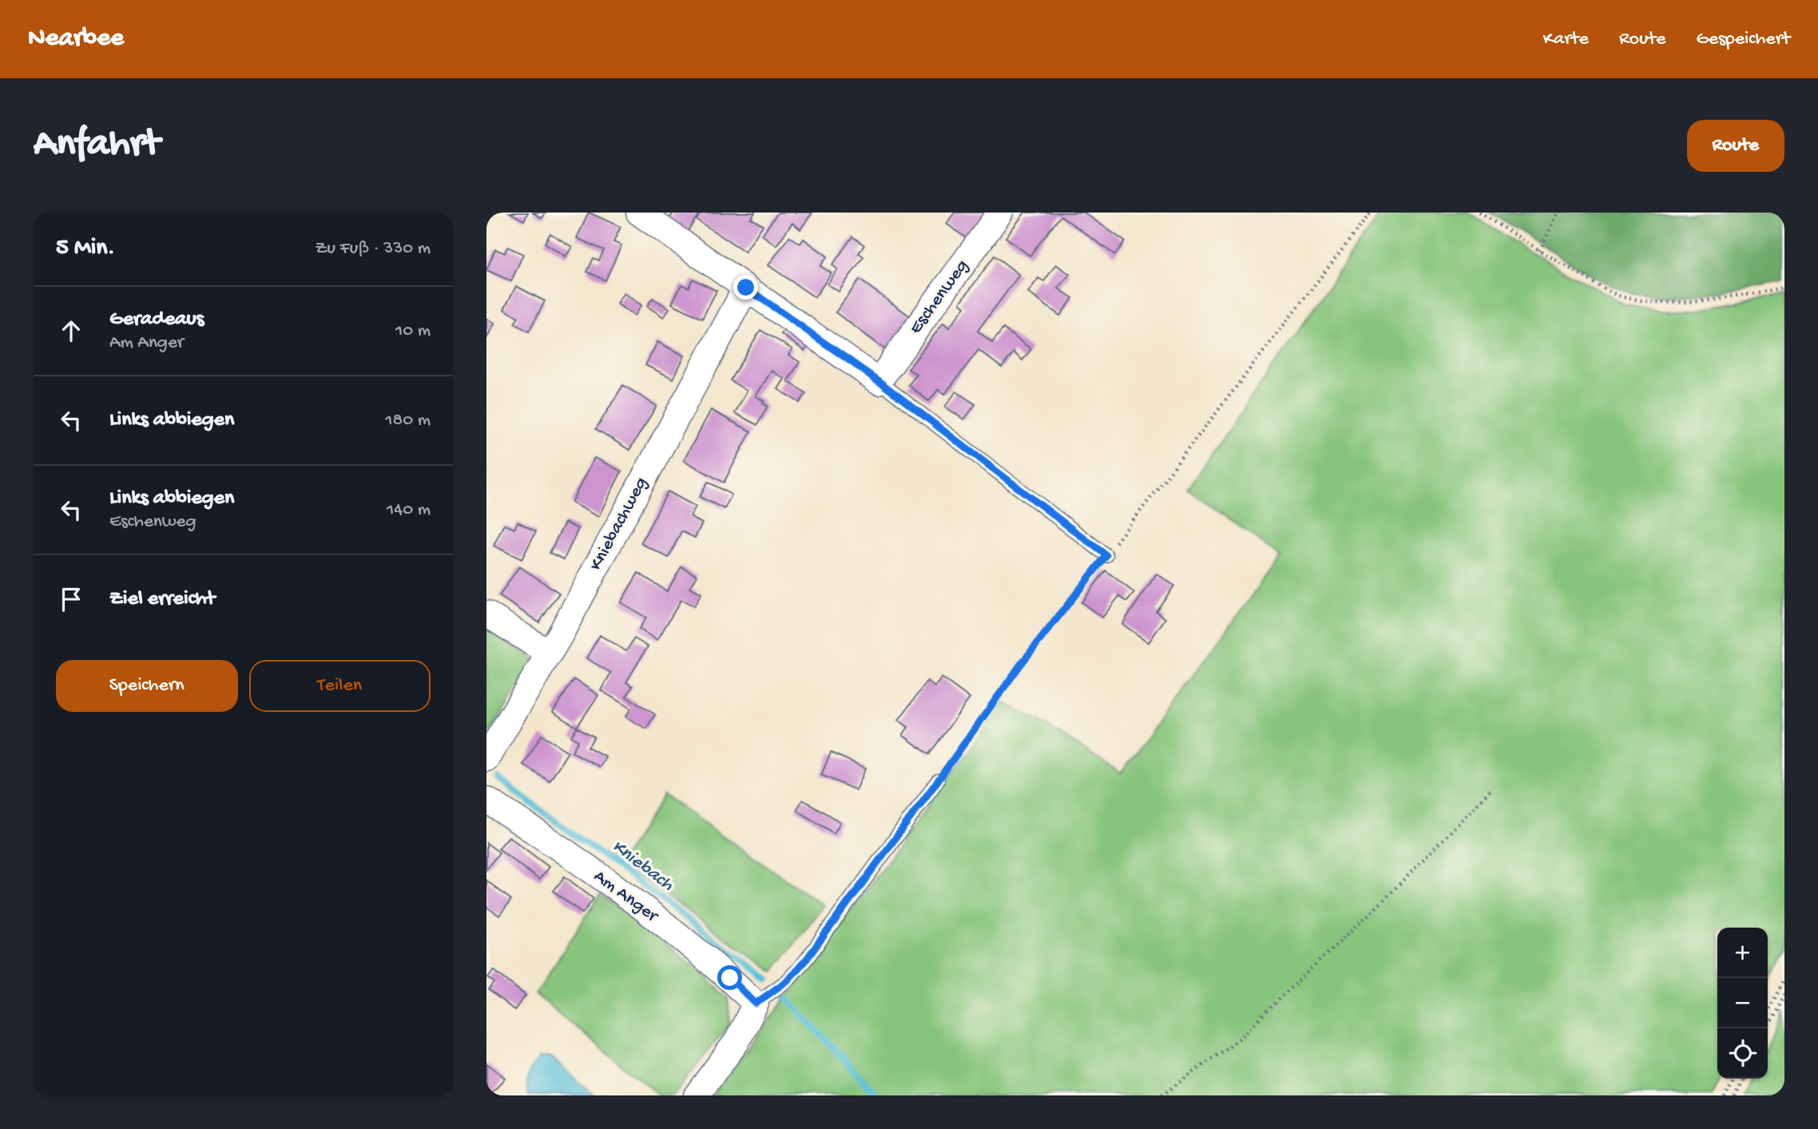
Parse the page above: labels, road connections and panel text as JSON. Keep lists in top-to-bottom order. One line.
{"streets":{"street":["Eschenweg","Kniebachweg","Am Anger"]},"water":["Kniebach"],"page":{"header":"Nearbee","nav":["Karte","Route","Gespeichert"],"buttons":["Route",["Speichern","Teilen"]],"title":"Anfahrt","heading":["5 Min.","Zu Fuß · 330 m"],"list":[["Geradeaus","Am Anger","10 m"],["Links abbiegen","180 m"],["Links abbiegen","Eschenweg","140 m"],"Ziel erreicht"],"map_buttons":["+","−"]}}
